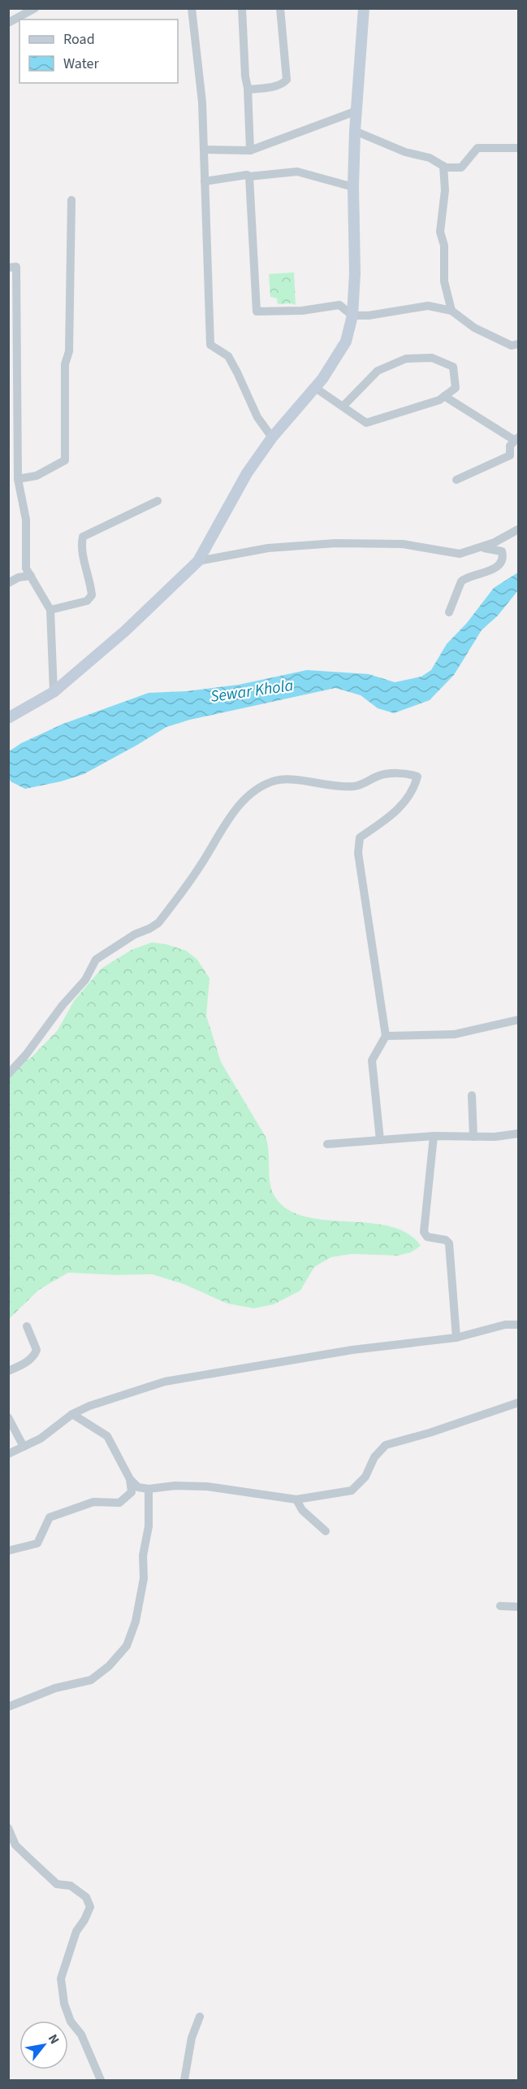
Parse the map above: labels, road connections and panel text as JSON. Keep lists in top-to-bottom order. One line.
{"water":["Sewar Khola"],"legend":["Road","Water"],"north":"top right"}
